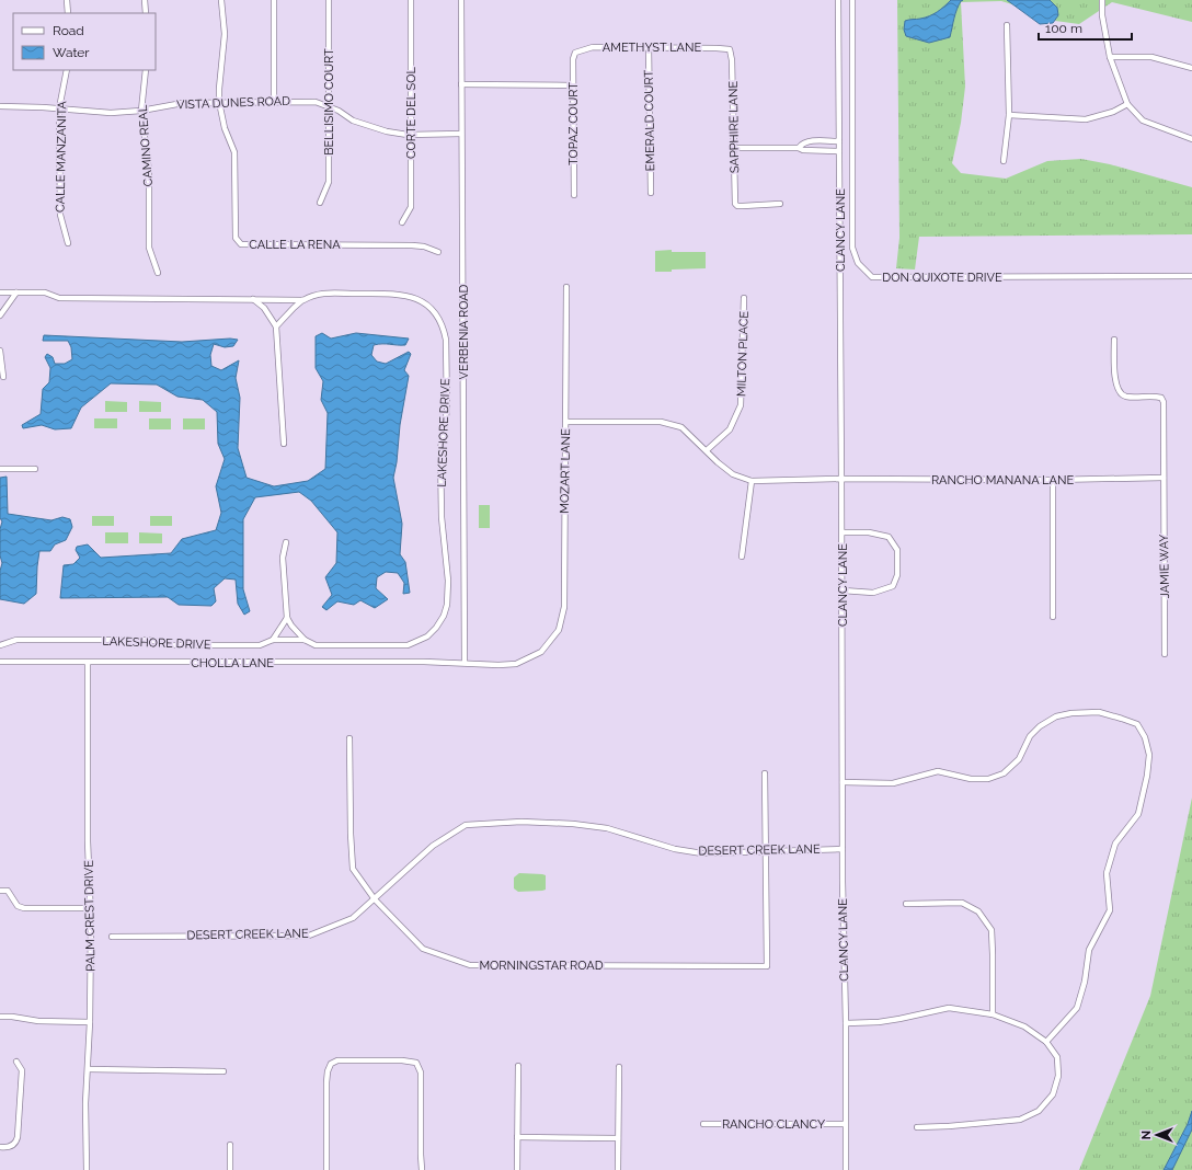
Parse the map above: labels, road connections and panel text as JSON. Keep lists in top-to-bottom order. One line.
{"streets":{"street":["AMETHYST LANE","BELLISIMO COURT","VISTA DUNES ROAD","CORTE DEL SOL","EMERALD COURT","TOPAZ COURT","SAPPHIRE LANE","CAMINO REAL","CALLE MANZANITA","CLANCY LANE","CALLE LA RENA","DON QUIXOTE DRIVE","VERBENIA ROAD","MILTON PLACE","LAKESHORE DRIVE","MOZART LANE","RANCHO MANANA LANE","JAMIE WAY","CHOLLA LANE","DESERT CREEK LANE","PALM CREST DRIVE","MORNINGSTAR ROAD","RANCHO CLANCY"]},"crossings":[["AMETHYST LANE","EMERALD COURT"],["AMETHYST LANE","TOPAZ COURT"],["AMETHYST LANE","SAPPHIRE LANE"],["BELLISIMO COURT","VISTA DUNES ROAD"],["VISTA DUNES ROAD","CORTE DEL SOL"],["VISTA DUNES ROAD","CAMINO REAL"],["VISTA DUNES ROAD","CALLE MANZANITA"],["VISTA DUNES ROAD","CALLE LA RENA"],["VISTA DUNES ROAD","VERBENIA ROAD"],["CLANCY LANE","MOZART LANE"],["CLANCY LANE","RANCHO MANANA LANE"],["CLANCY LANE","DESERT CREEK LANE"],["CLANCY LANE","RANCHO CLANCY"],["VERBENIA ROAD","MOZART LANE"],["VERBENIA ROAD","CHOLLA LANE"],["MILTON PLACE","MOZART LANE"],["MOZART LANE","RANCHO MANANA LANE"],["MOZART LANE","CHOLLA LANE"],["RANCHO MANANA LANE","JAMIE WAY"],["CHOLLA LANE","PALM CREST DRIVE"],["DESERT CREEK LANE","MORNINGSTAR ROAD"]],"legend":["Road","Water"],"scale_bar":"100 m","north":"left"}
